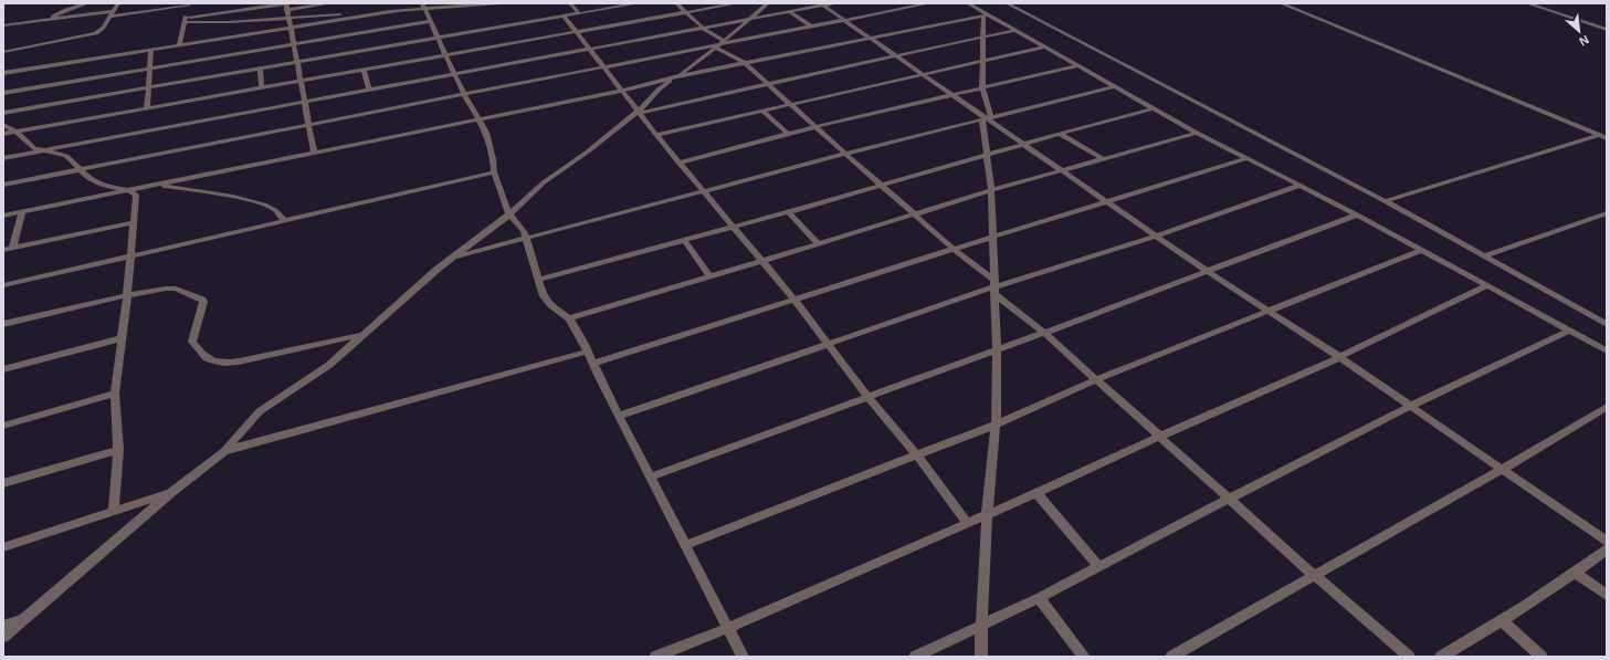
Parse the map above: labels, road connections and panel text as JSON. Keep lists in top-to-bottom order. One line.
{"north":"bottom right"}
